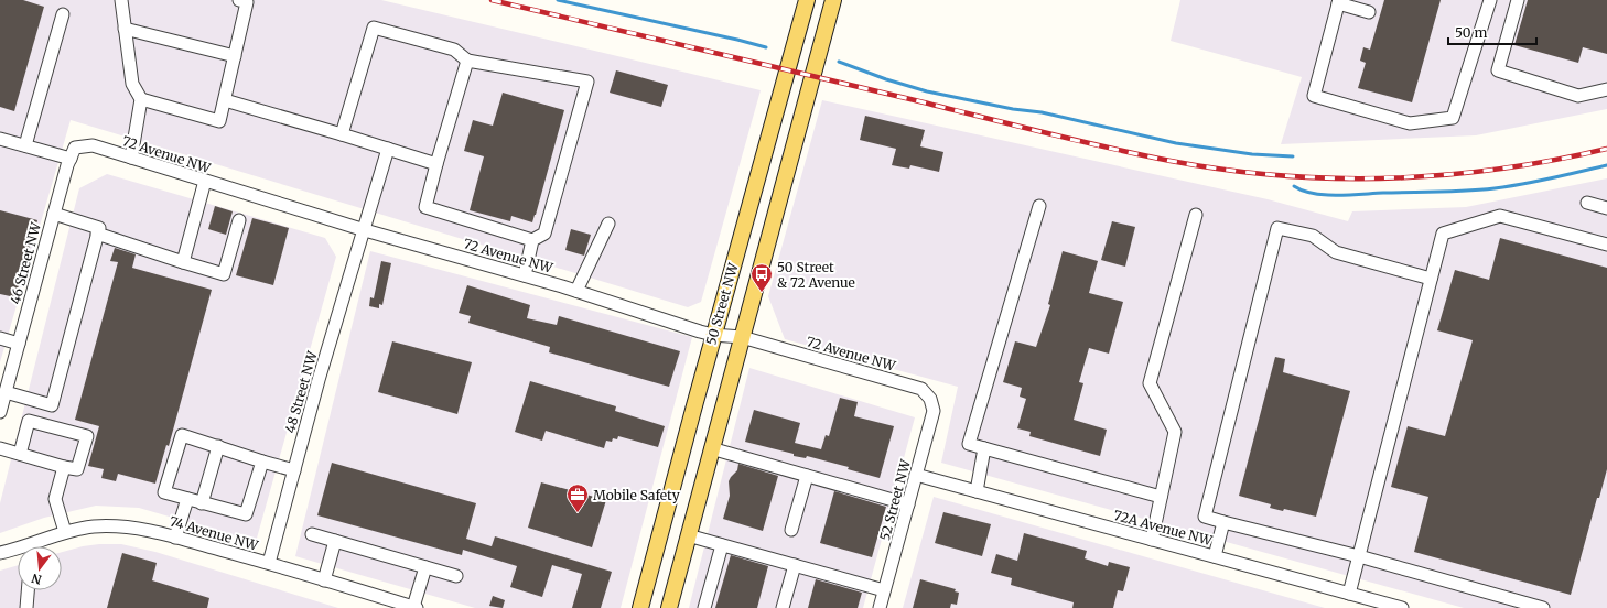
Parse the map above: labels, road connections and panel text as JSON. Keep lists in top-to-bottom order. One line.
{"streets":{"main road":["50 Street NW"],"street":["72 Avenue NW","46 Street NW","48 Street NW","52 Street NW","72A Avenue NW","74 Avenue NW"]},"crossings":[["72 Avenue NW","46 Street NW"],["72 Avenue NW","50 Street NW"],["72 Avenue NW","48 Street NW"],["72 Avenue NW","52 Street NW"],["48 Street NW","74 Avenue NW"],["52 Street NW","72A Avenue NW"]],"places":{"bus stop":["50 Street & 72 Avenue"],"office":["Mobile Safety"]},"scale_bar":"50 m","north":"bottom"}
